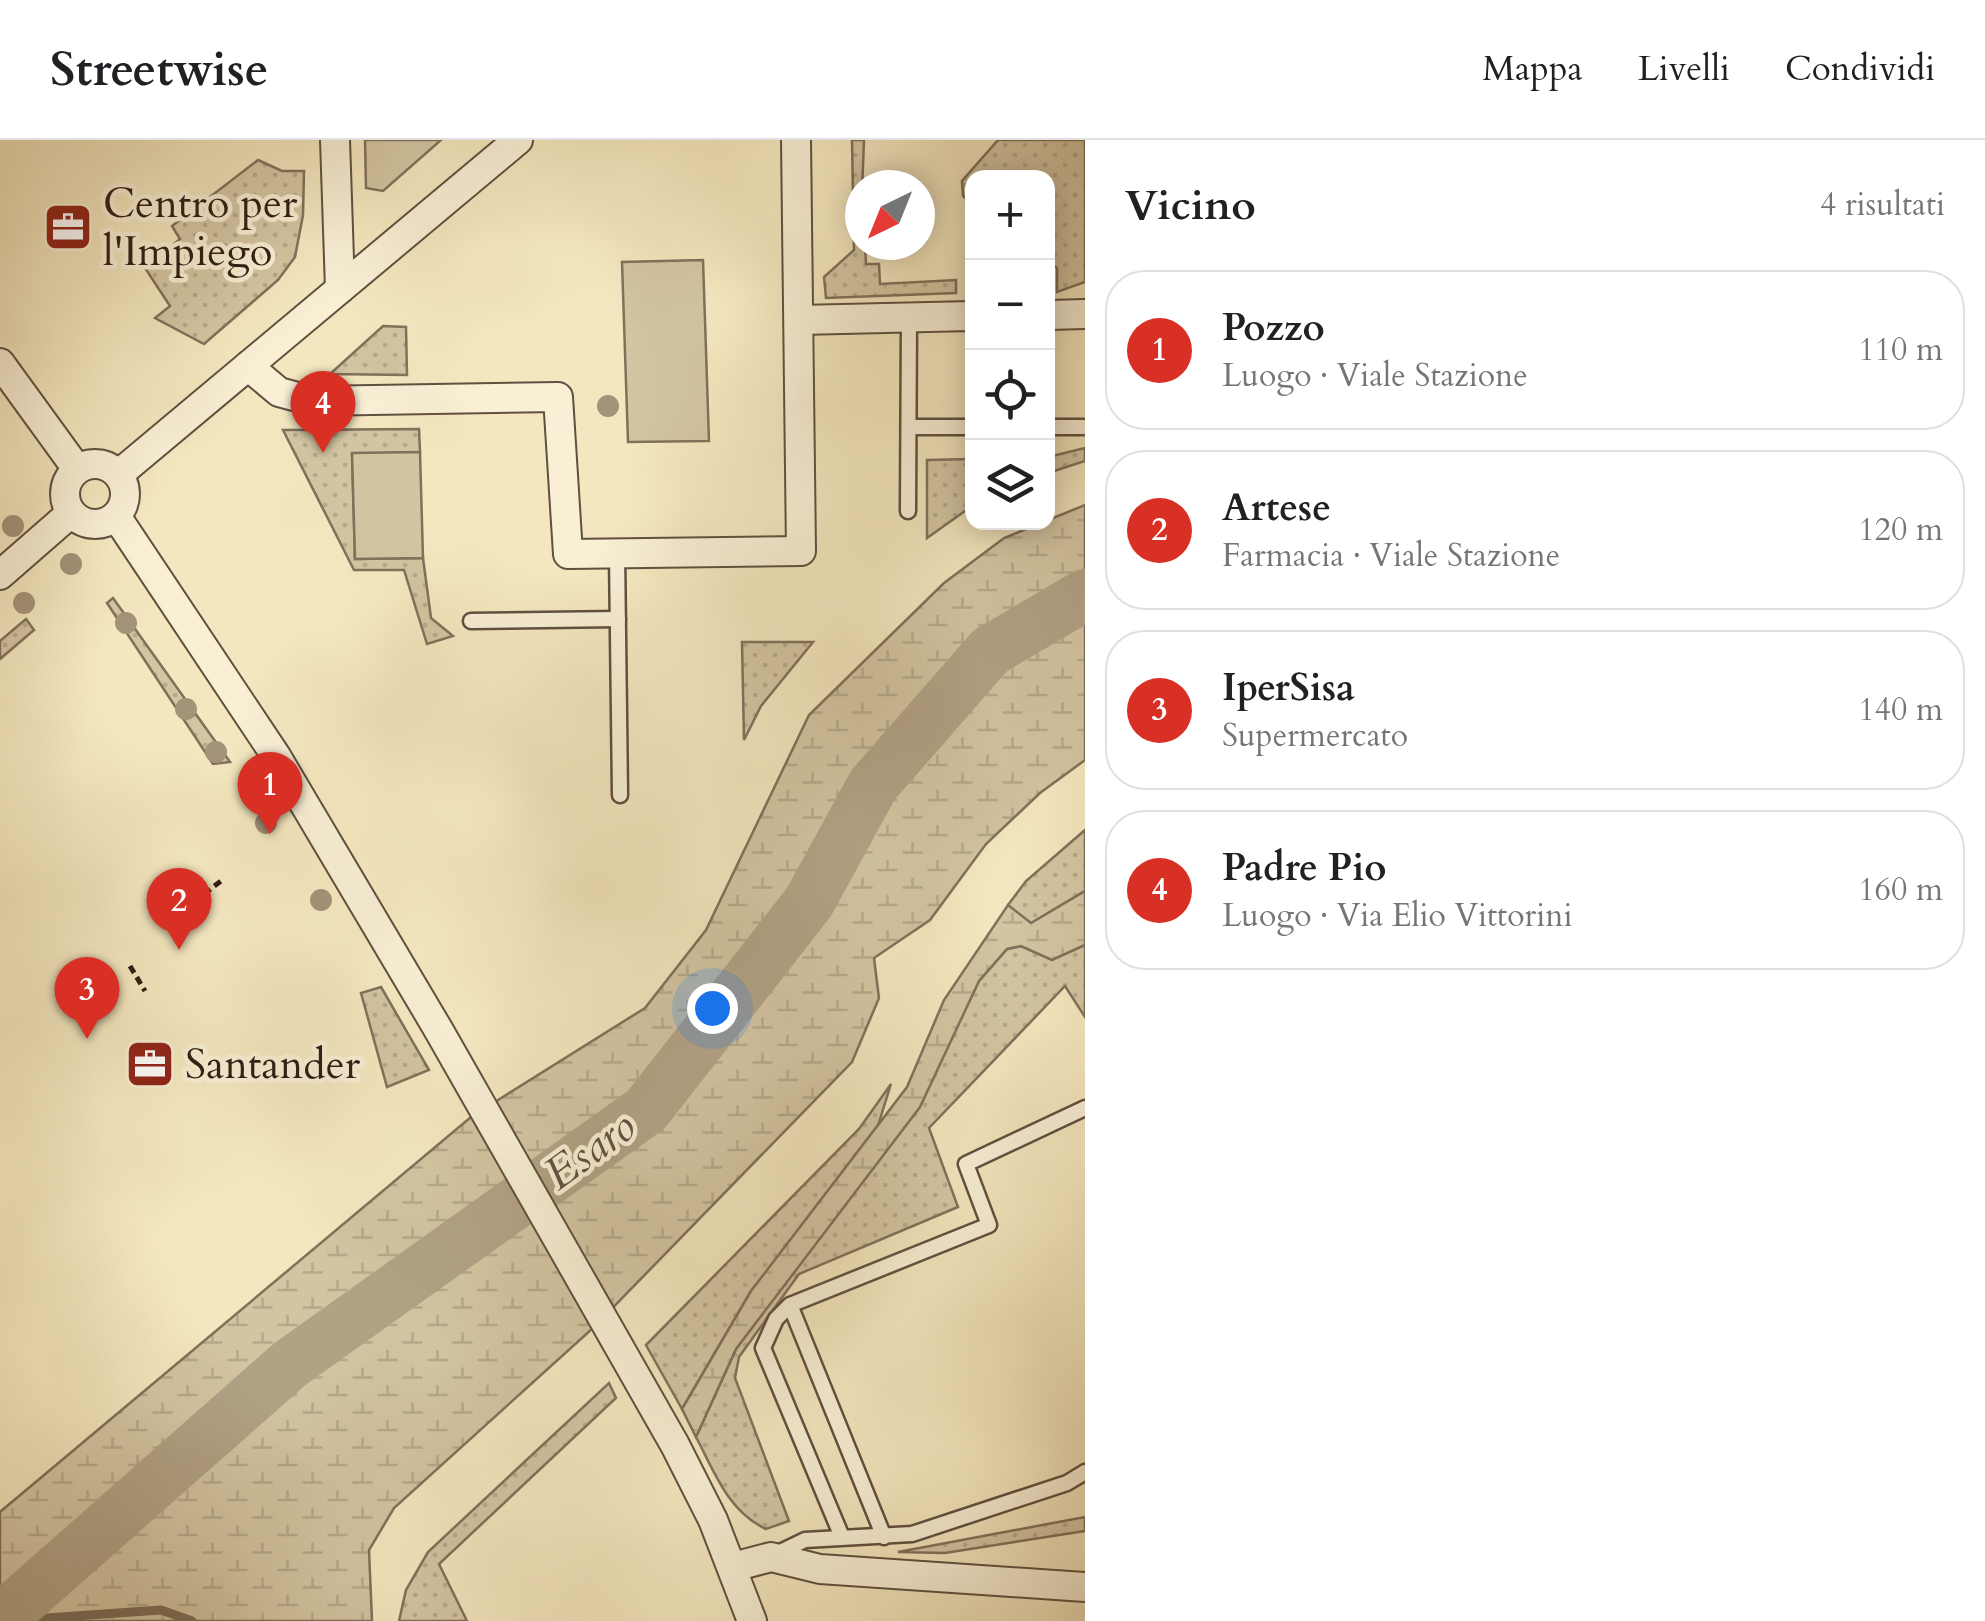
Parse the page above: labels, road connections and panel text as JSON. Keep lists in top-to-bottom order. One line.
{"water":["Esaro"],"places":{"office":["Centro per l'Impiego","Santander"]},"north":"bottom left","page":{"header":"Streetwise","nav":["Mappa","Livelli","Condividi"],"heading":["Vicino","4 risultati"],"map_buttons":["+","−"],"list":[{"mark":"1","name":"Pozzo","note":"Luogo · Viale Stazione","value":"110 m"},{"mark":"2","name":"Artese","note":"Farmacia · Viale Stazione","value":"120 m"},{"mark":"3","name":"IperSisa","note":"Supermercato","value":"140 m"},{"mark":"4","name":"Padre Pio","note":"Luogo · Via Elio Vittorini","value":"160 m"}],"pins":["4","1","2","3"]}}
